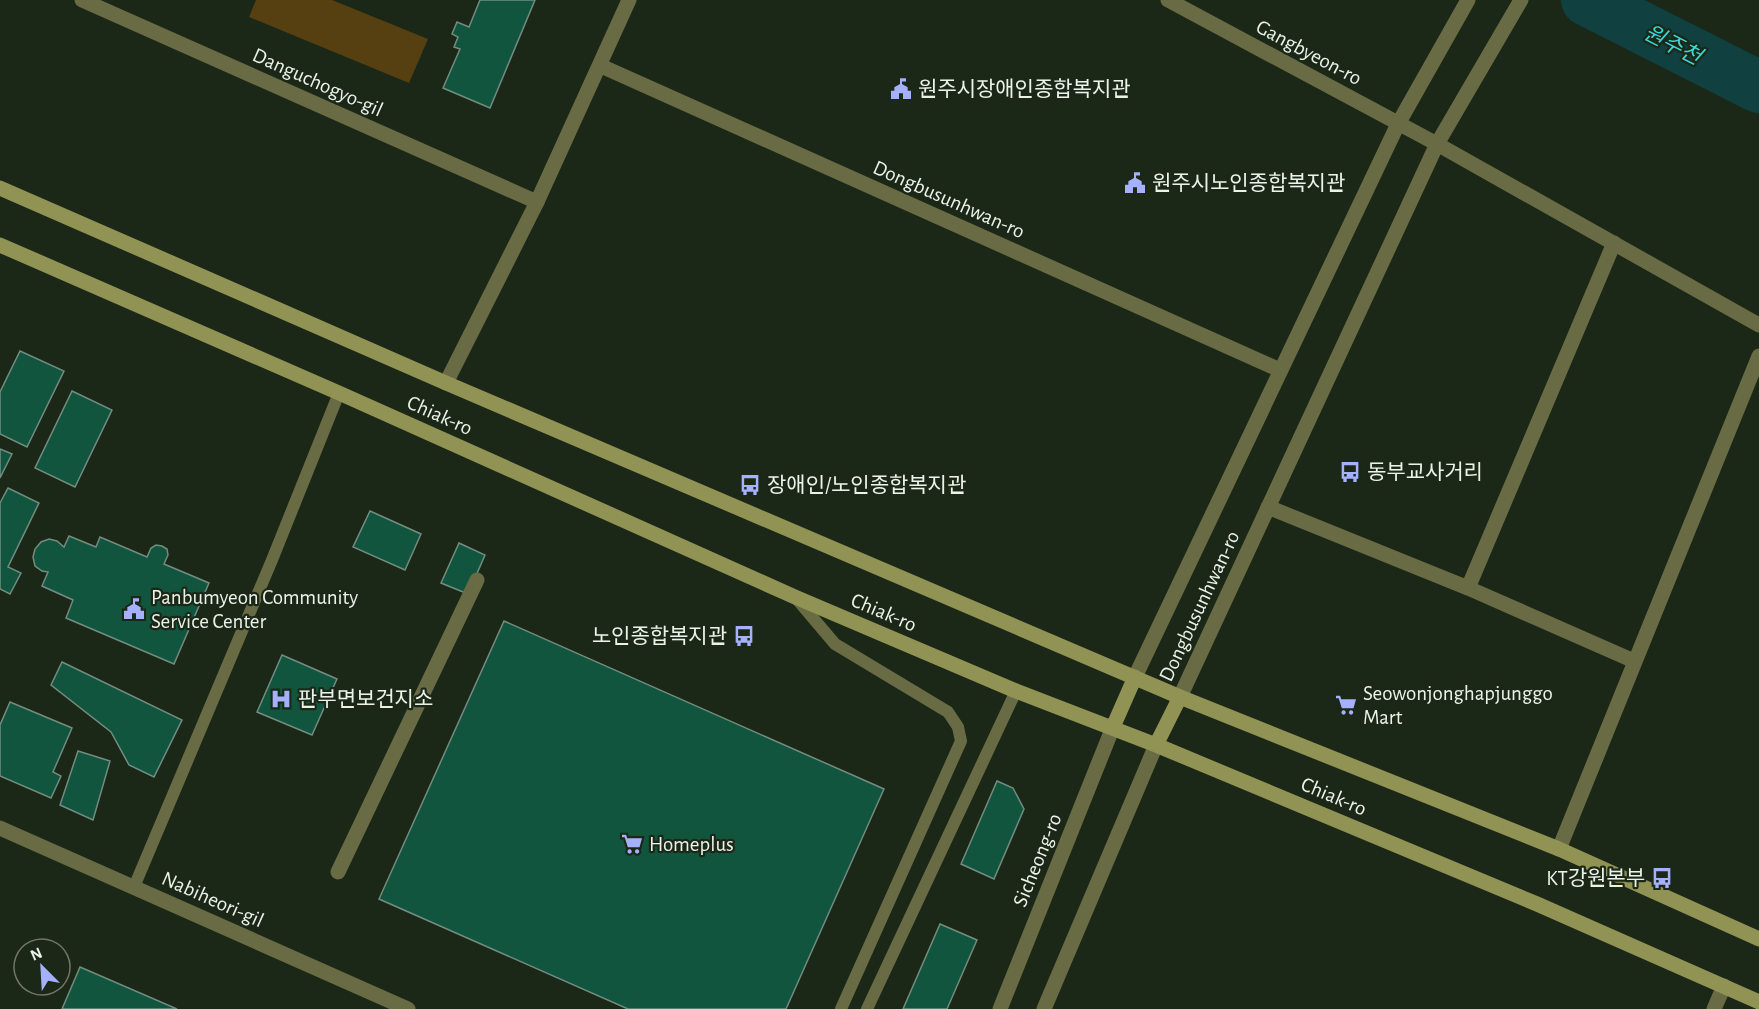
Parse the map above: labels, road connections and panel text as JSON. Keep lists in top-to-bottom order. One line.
{"streets":{"main road":["Dongbusunhwan-ro","Chiak-ro"],"street":["Gangbyeon-ro","Danguchogyo-gil","Sicheong-ro","Nabiheori-gil"]},"crossings":[["Gangbyeon-ro","Dongbusunhwan-ro"],["Dongbusunhwan-ro","Chiak-ro"],["Dongbusunhwan-ro","Sicheong-ro"],["Chiak-ro","Sicheong-ro"]],"water":["원주천"],"places":{"public building":["원주시장애인종합복지관","원주시노인종합복지관","Panbumyeon Community Service Center"],"bus stop":["동부교사거리","장애인/노인종합복지관","노인종합복지관","KT강원본부"],"hospital":["판부면보건지소"],"supermarket":["Seowonjonghapjunggo Mart","Homeplus"]},"north":"top left"}
